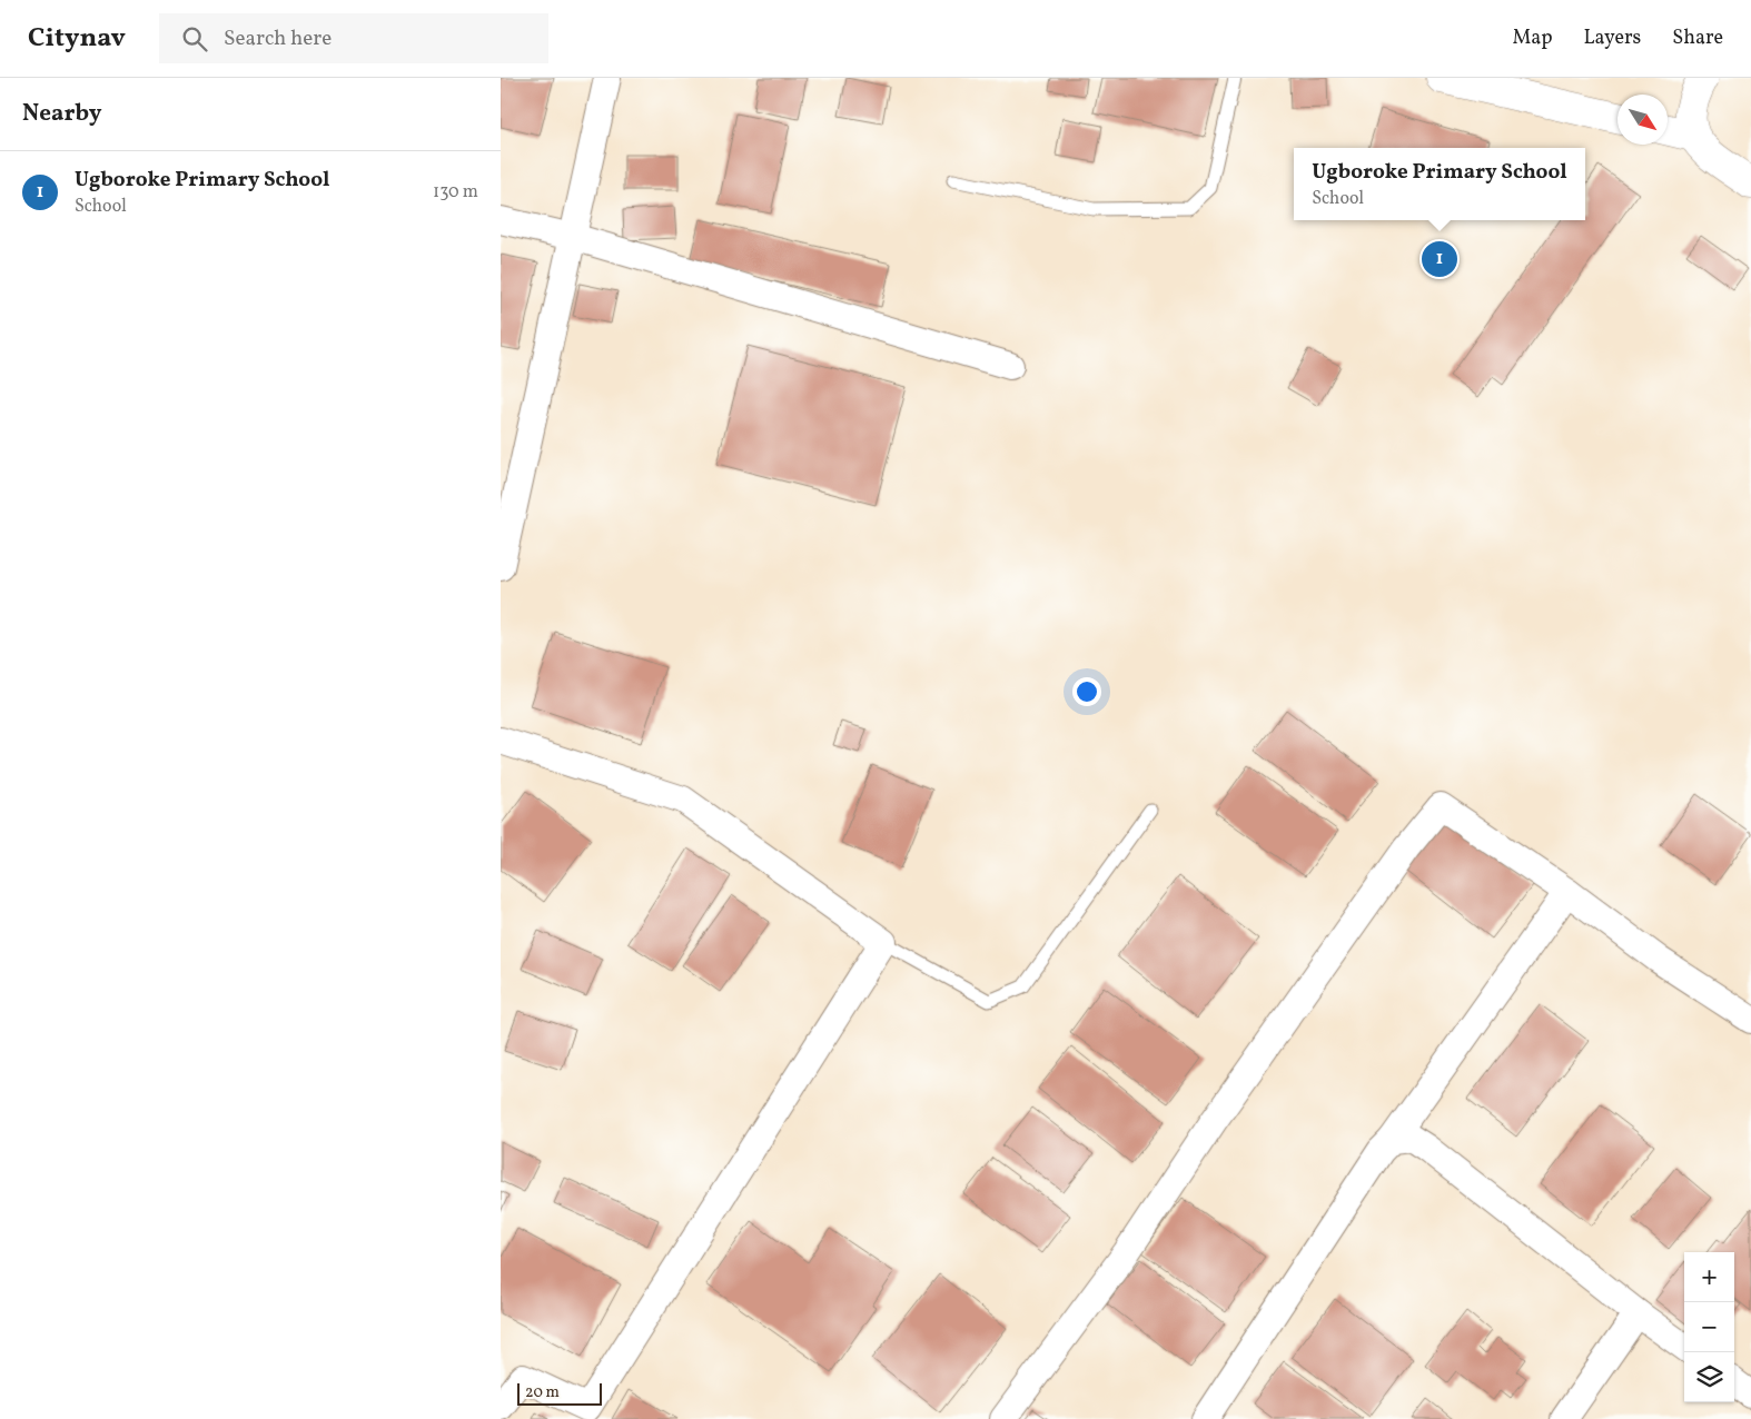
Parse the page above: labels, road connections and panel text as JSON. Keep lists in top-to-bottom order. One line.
{"scale_bar":"20 m","north":"bottom right","page":{"header":"Citynav","search":"Search here","nav":["Map","Layers","Share"],"heading":"Nearby","popup":["Ugboroke Primary School","School"],"list":[{"mark":"1","name":"Ugboroke Primary School","note":"School","value":"130 m"}],"pins":"1","map_buttons":["+","−"],"scale":"20 m"}}
